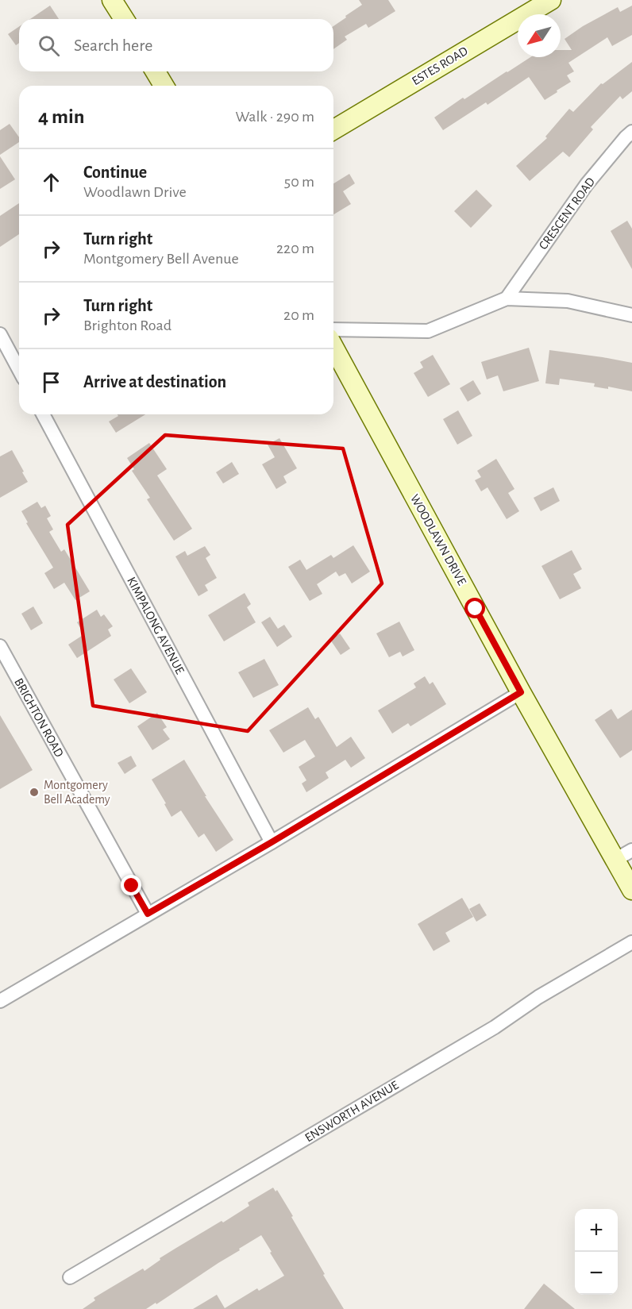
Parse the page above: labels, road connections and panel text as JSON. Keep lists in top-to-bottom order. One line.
{"streets":{"main road":["ESTES ROAD","WOODLAWN DRIVE"],"street":["CRESCENT ROAD","KIMPALONG AVENUE","BRIGHTON ROAD","ENSWORTH AVENUE"]},"places":["Montgomery Bell Academy"],"north":"bottom left","page":{"search":"Search here","heading":["4 min","Walk · 290 m"],"list":[["Continue","Woodlawn Drive","50 m"],["Turn right","Montgomery Bell Avenue","220 m"],["Turn right","Brighton Road","20 m"],"Arrive at destination"],"map_buttons":["+","−"]}}
